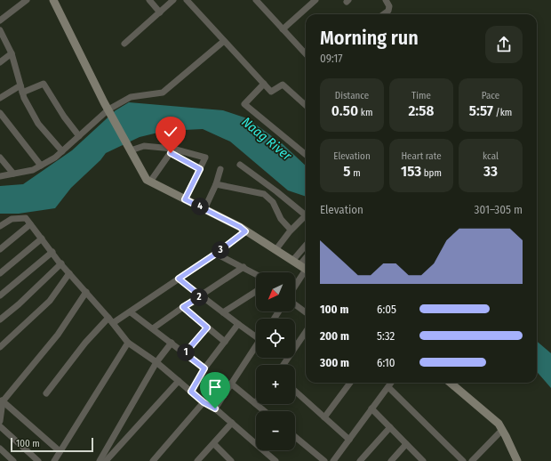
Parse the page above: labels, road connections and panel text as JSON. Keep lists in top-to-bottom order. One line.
{"water":["Naag River"],"scale_bar":"100 m","north":"bottom left","page":{"heading":["Morning run","09:17"],"stats":[["Distance","0.50 km"],["Time","2:58"],["Pace","5:57 /km"],["Elevation","5 m"],["Heart rate","153 bpm"],["kcal","33"]],"chart":["Elevation","301–305 m"],"pins":["4","3","2","1"],"map_buttons":["+","−"],"list":[{"name":"100 m","note":"6:05"},{"name":"200 m","note":"5:32"},{"name":"300 m","note":"6:10"}],"scale":"100 m"}}
